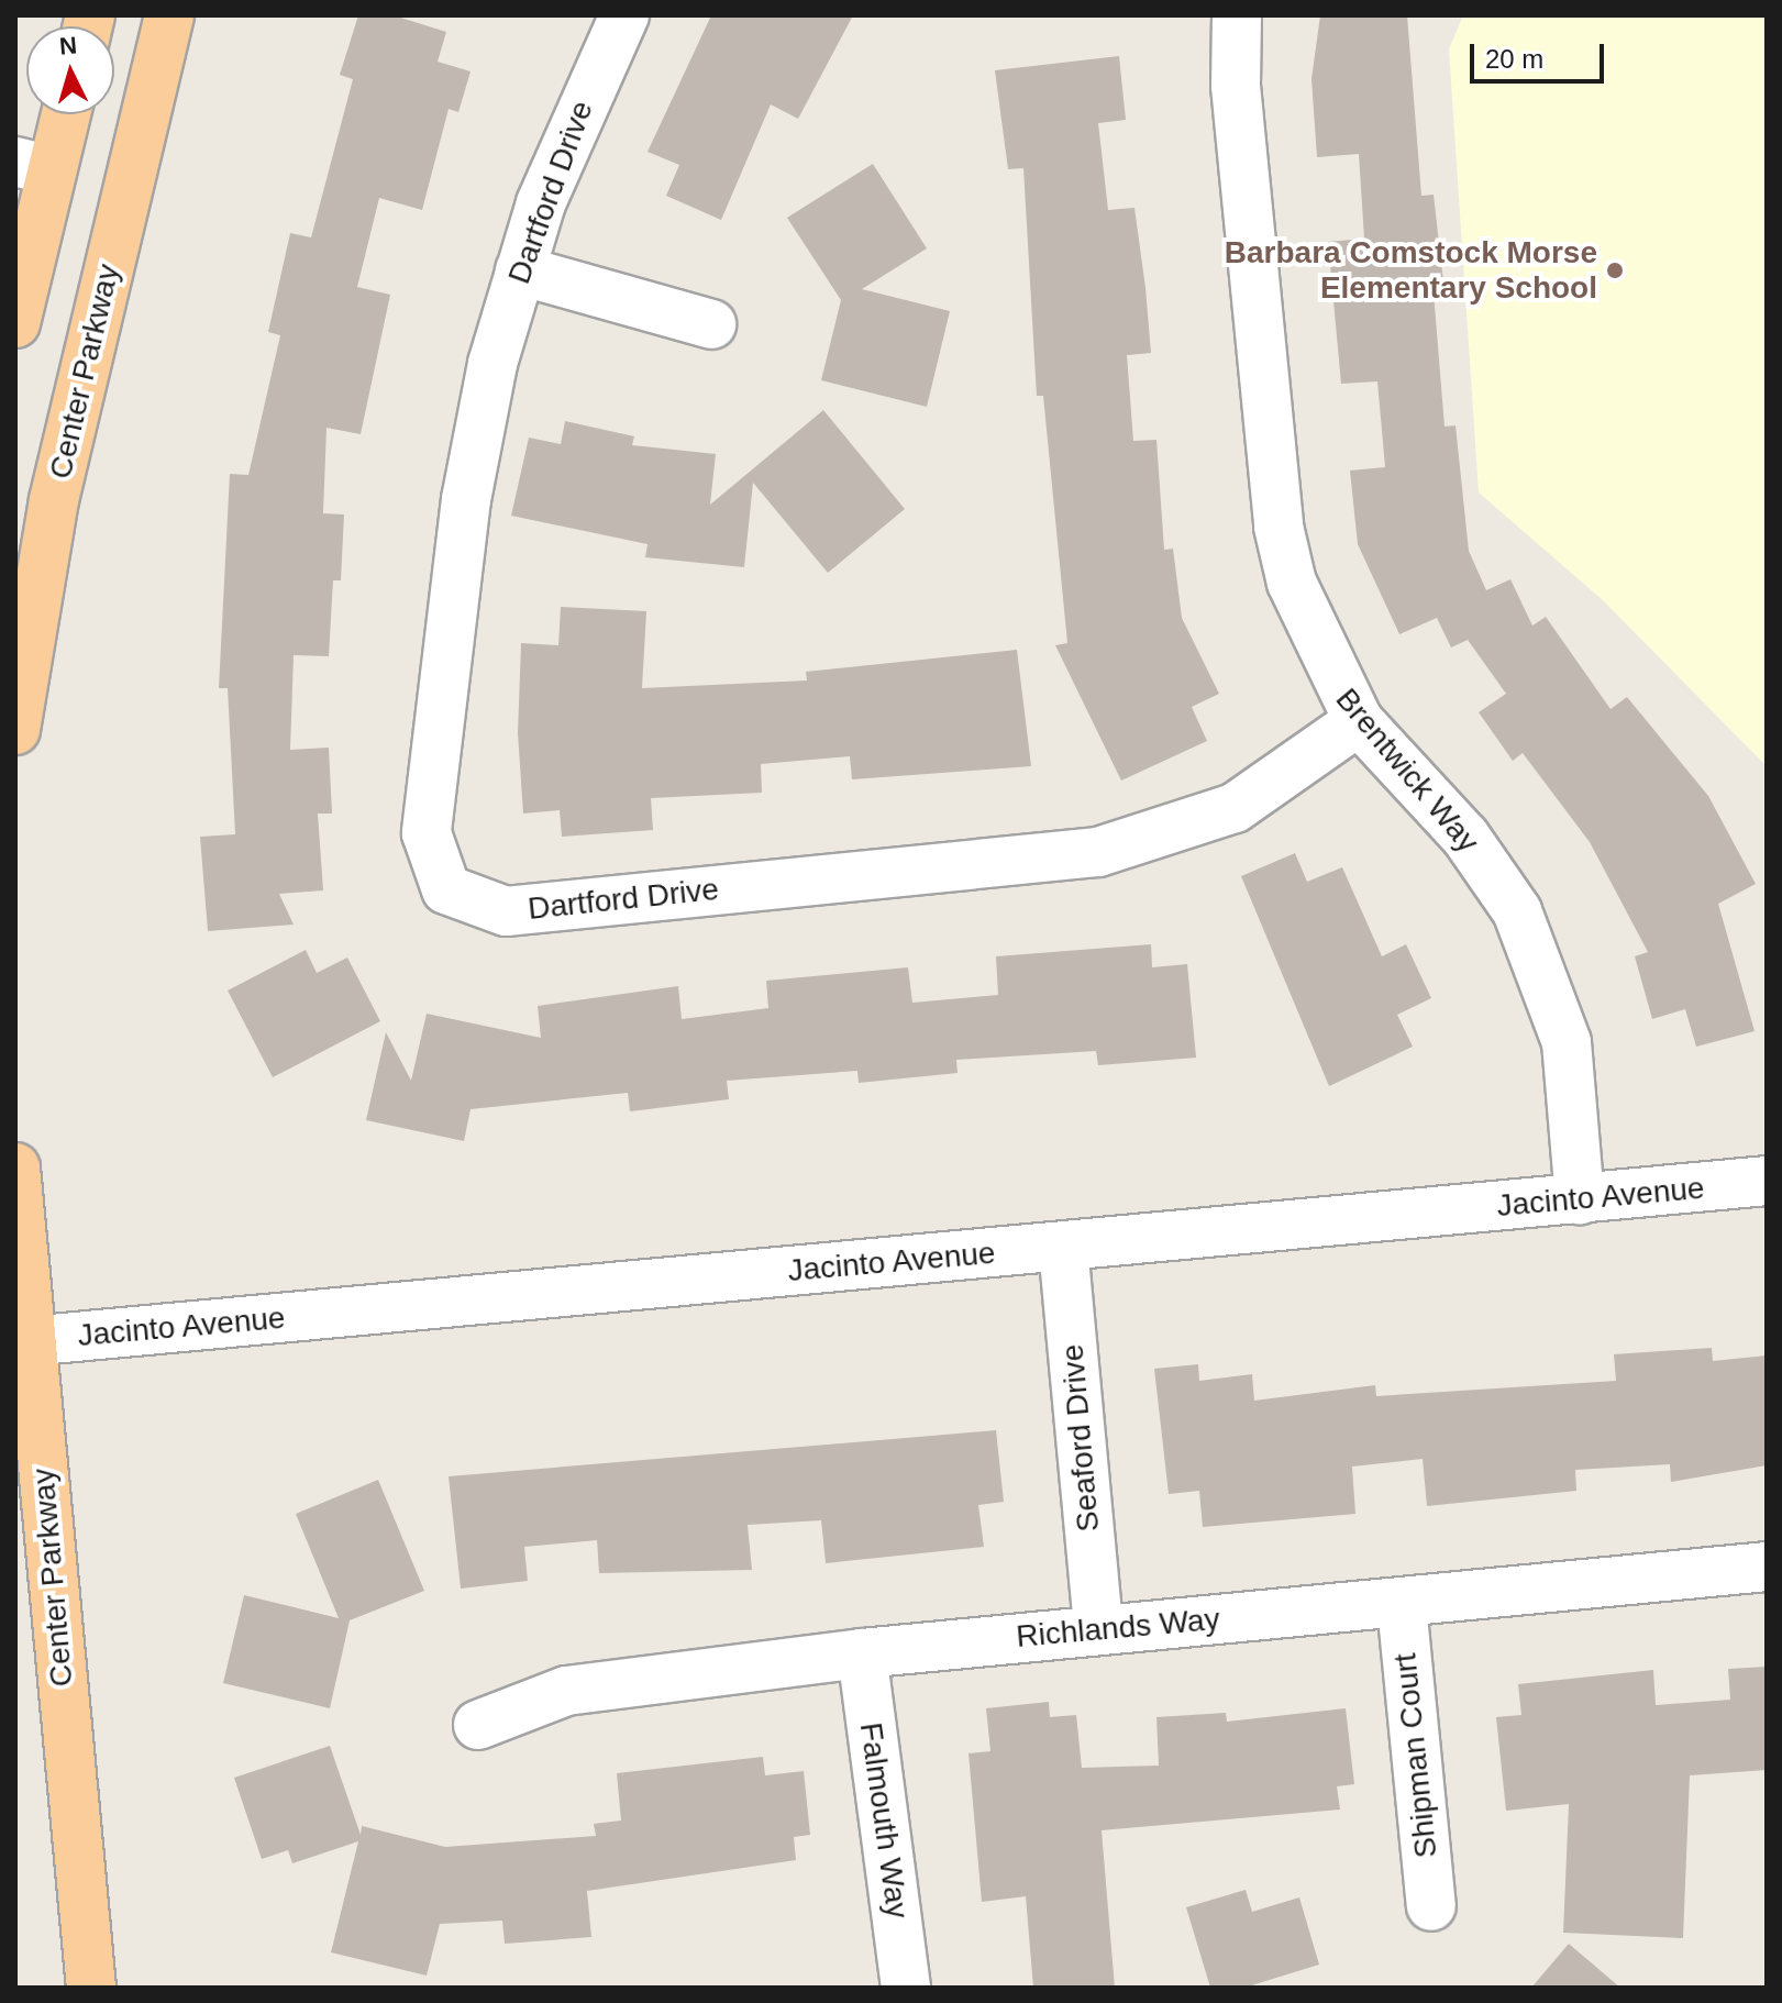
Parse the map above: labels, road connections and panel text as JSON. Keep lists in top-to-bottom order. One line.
{"streets":{"main road":["Center Parkway"],"street":["Dartford Drive","Brentwick Way","Jacinto Avenue","Seaford Drive","Richlands Way","Shipman Court","Falmouth Way"]},"crossings":[["Dartford Drive","Brentwick Way"],["Center Parkway","Jacinto Avenue"],["Brentwick Way","Jacinto Avenue"],["Jacinto Avenue","Seaford Drive"],["Seaford Drive","Richlands Way"],["Richlands Way","Shipman Court"],["Richlands Way","Falmouth Way"]],"places":["Barbara Comstock Morse Elementary School"],"scale_bar":"20 m","north":"top"}
